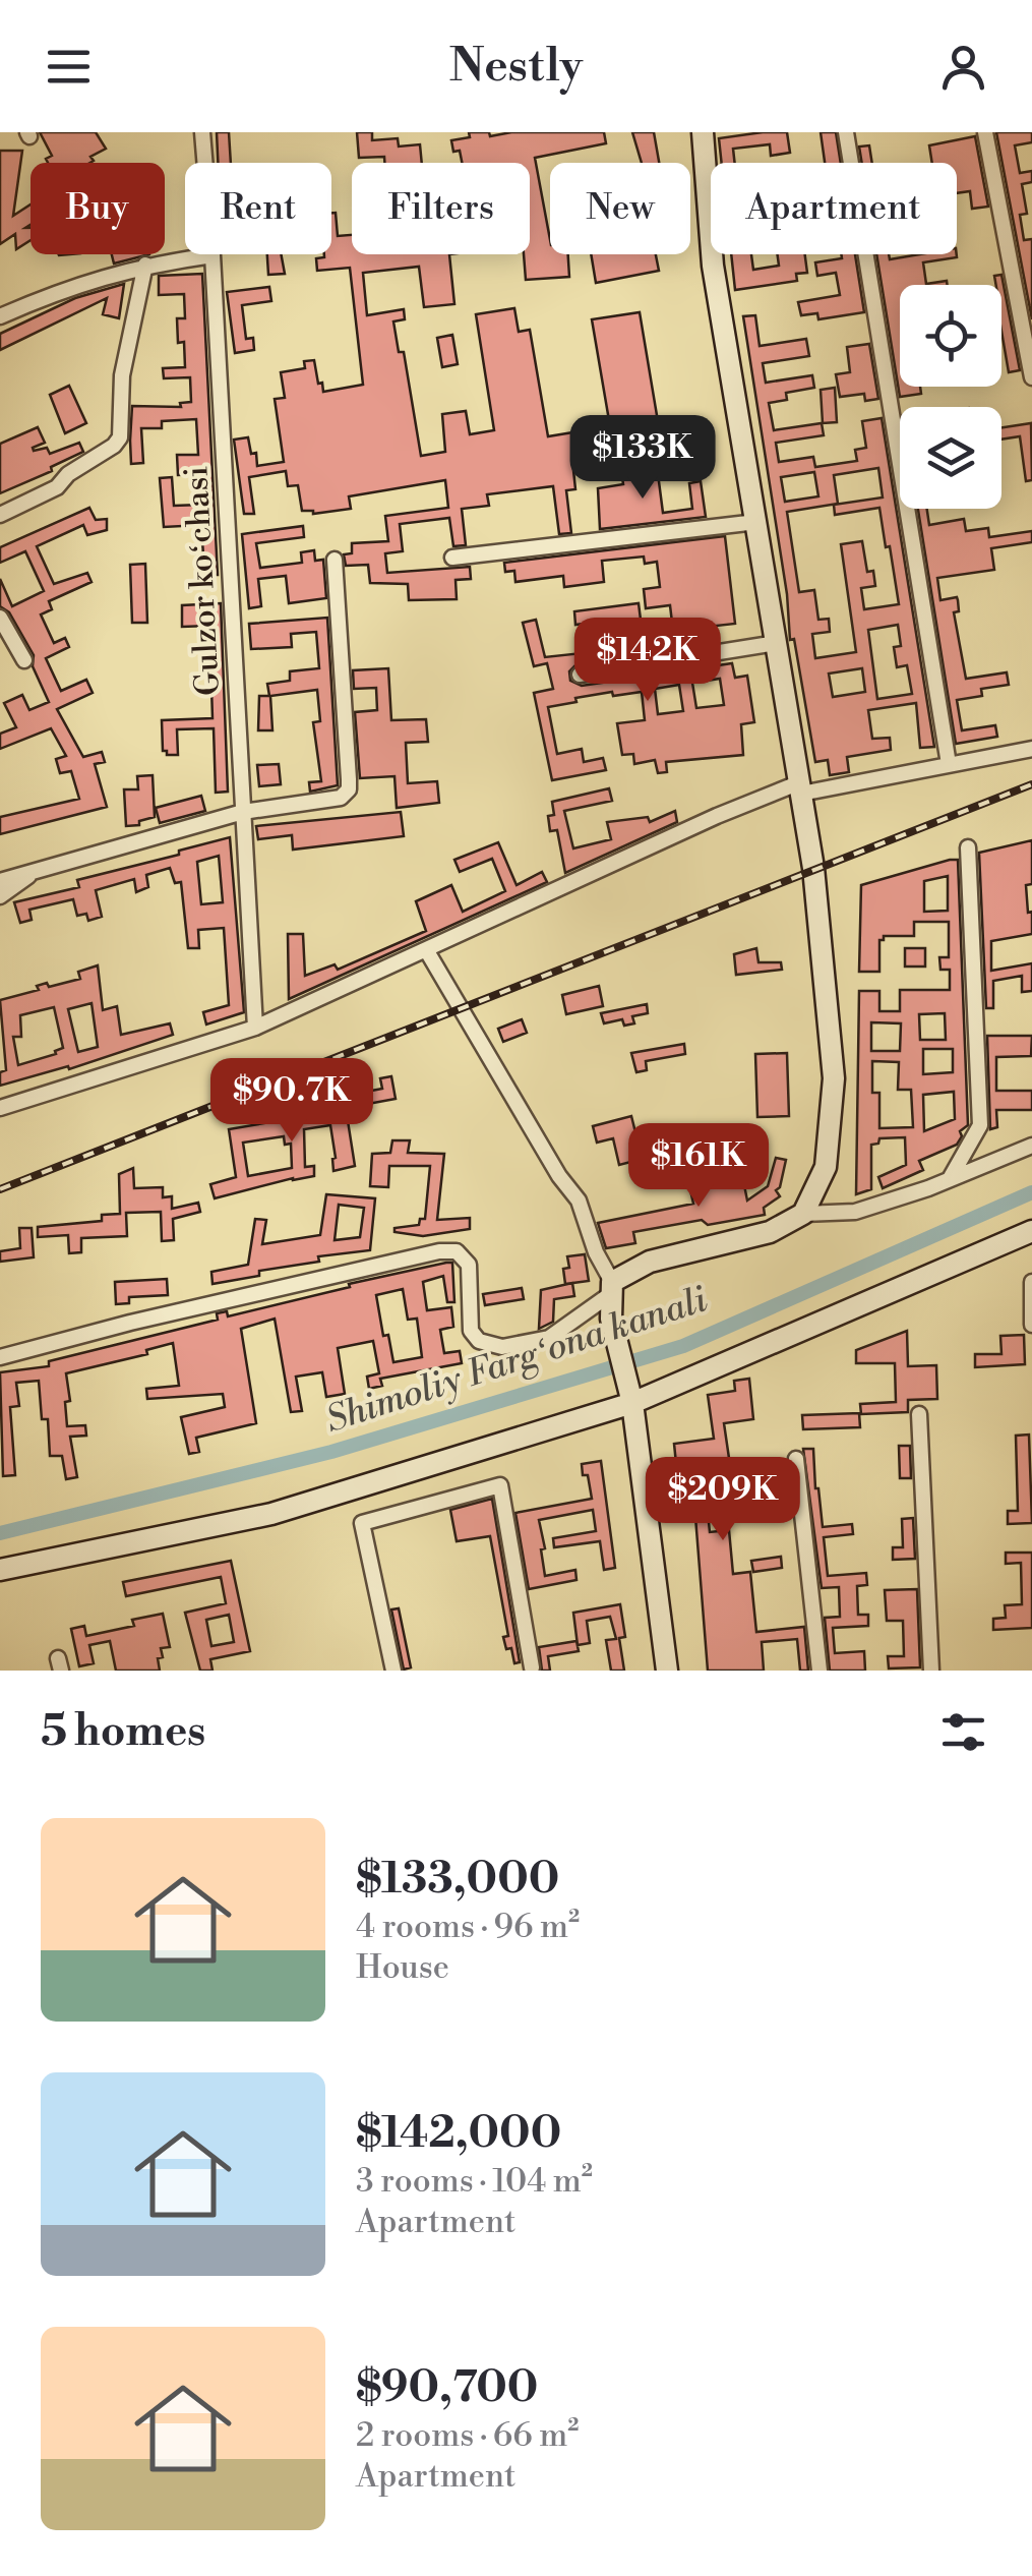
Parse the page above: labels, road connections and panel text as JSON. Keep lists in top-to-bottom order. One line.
{"streets":{"street":["Gulzor koʻchasi"]},"water":["Shimoliy Fargʻona kanali"],"page":{"header":"Nestly","chip":["Buy","Rent","Filters","New","Apartment"],"price":["$133K","$142K","$90.7K","$161K","$209K"],"heading":"5 homes","list":[{"name":"$133,000","note":"4 rooms · 96 m² · House"},{"name":"$142,000","note":"3 rooms · 104 m² · Apartment"},{"name":"$90,700","note":"2 rooms · 66 m² · Apartment"}]}}
